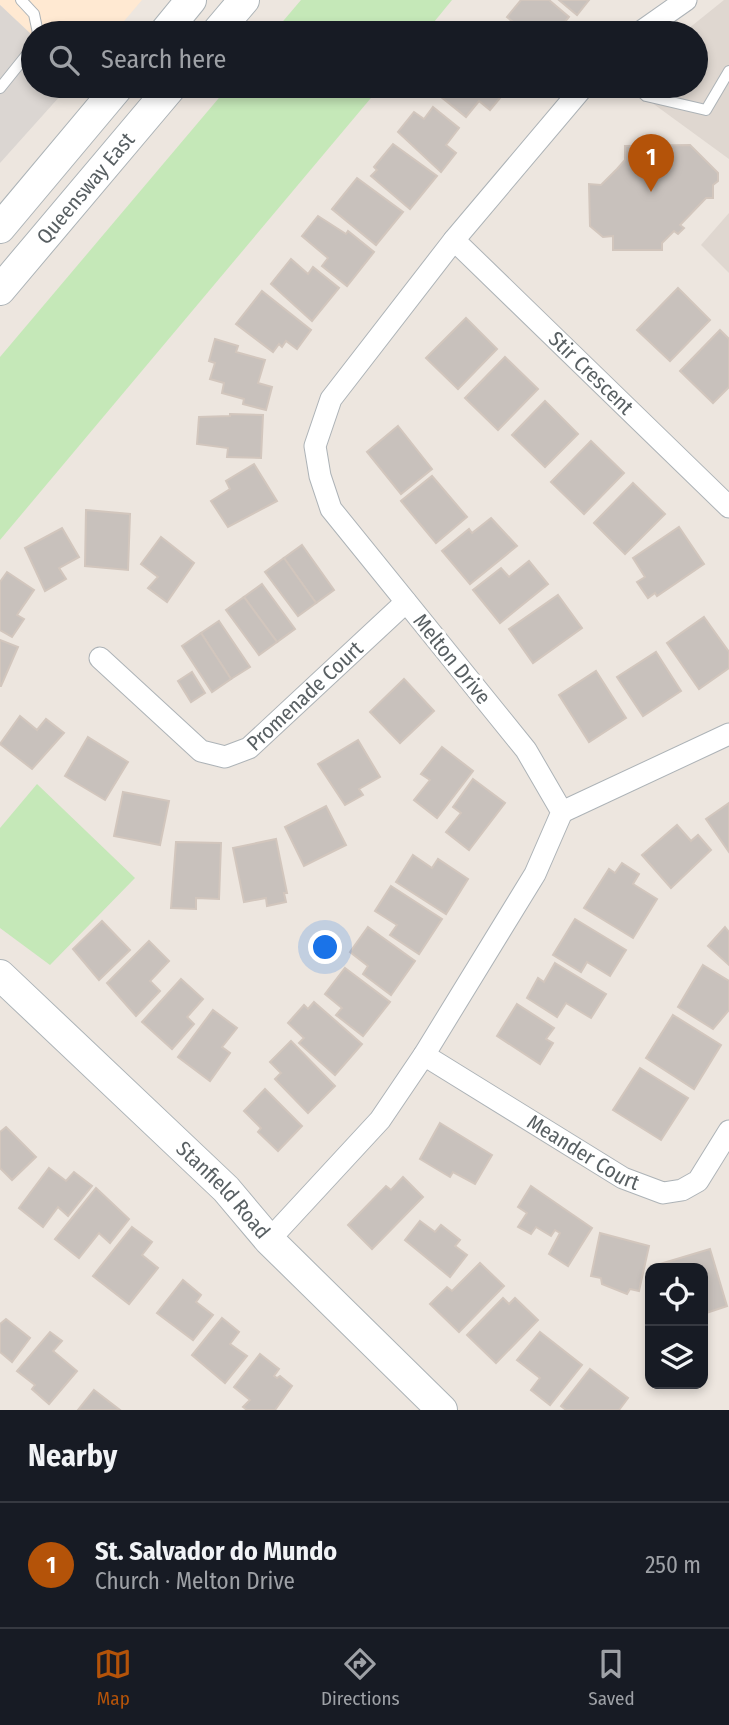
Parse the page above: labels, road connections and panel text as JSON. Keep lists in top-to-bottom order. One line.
{"streets":{"street":["Queensway East","Stir Crescent","Melton Drive","Promenade Court","Meander Court","Stanfield Road"]},"crossings":[["Stir Crescent","Melton Drive"],["Melton Drive","Promenade Court"]],"page":{"search":"Search here","pins":"1","heading":"Nearby","list":[{"mark":"1","name":"St. Salvador do Mundo","note":"Church · Melton Drive","value":"250 m"}],"nav":["Map","Directions","Saved"]}}
